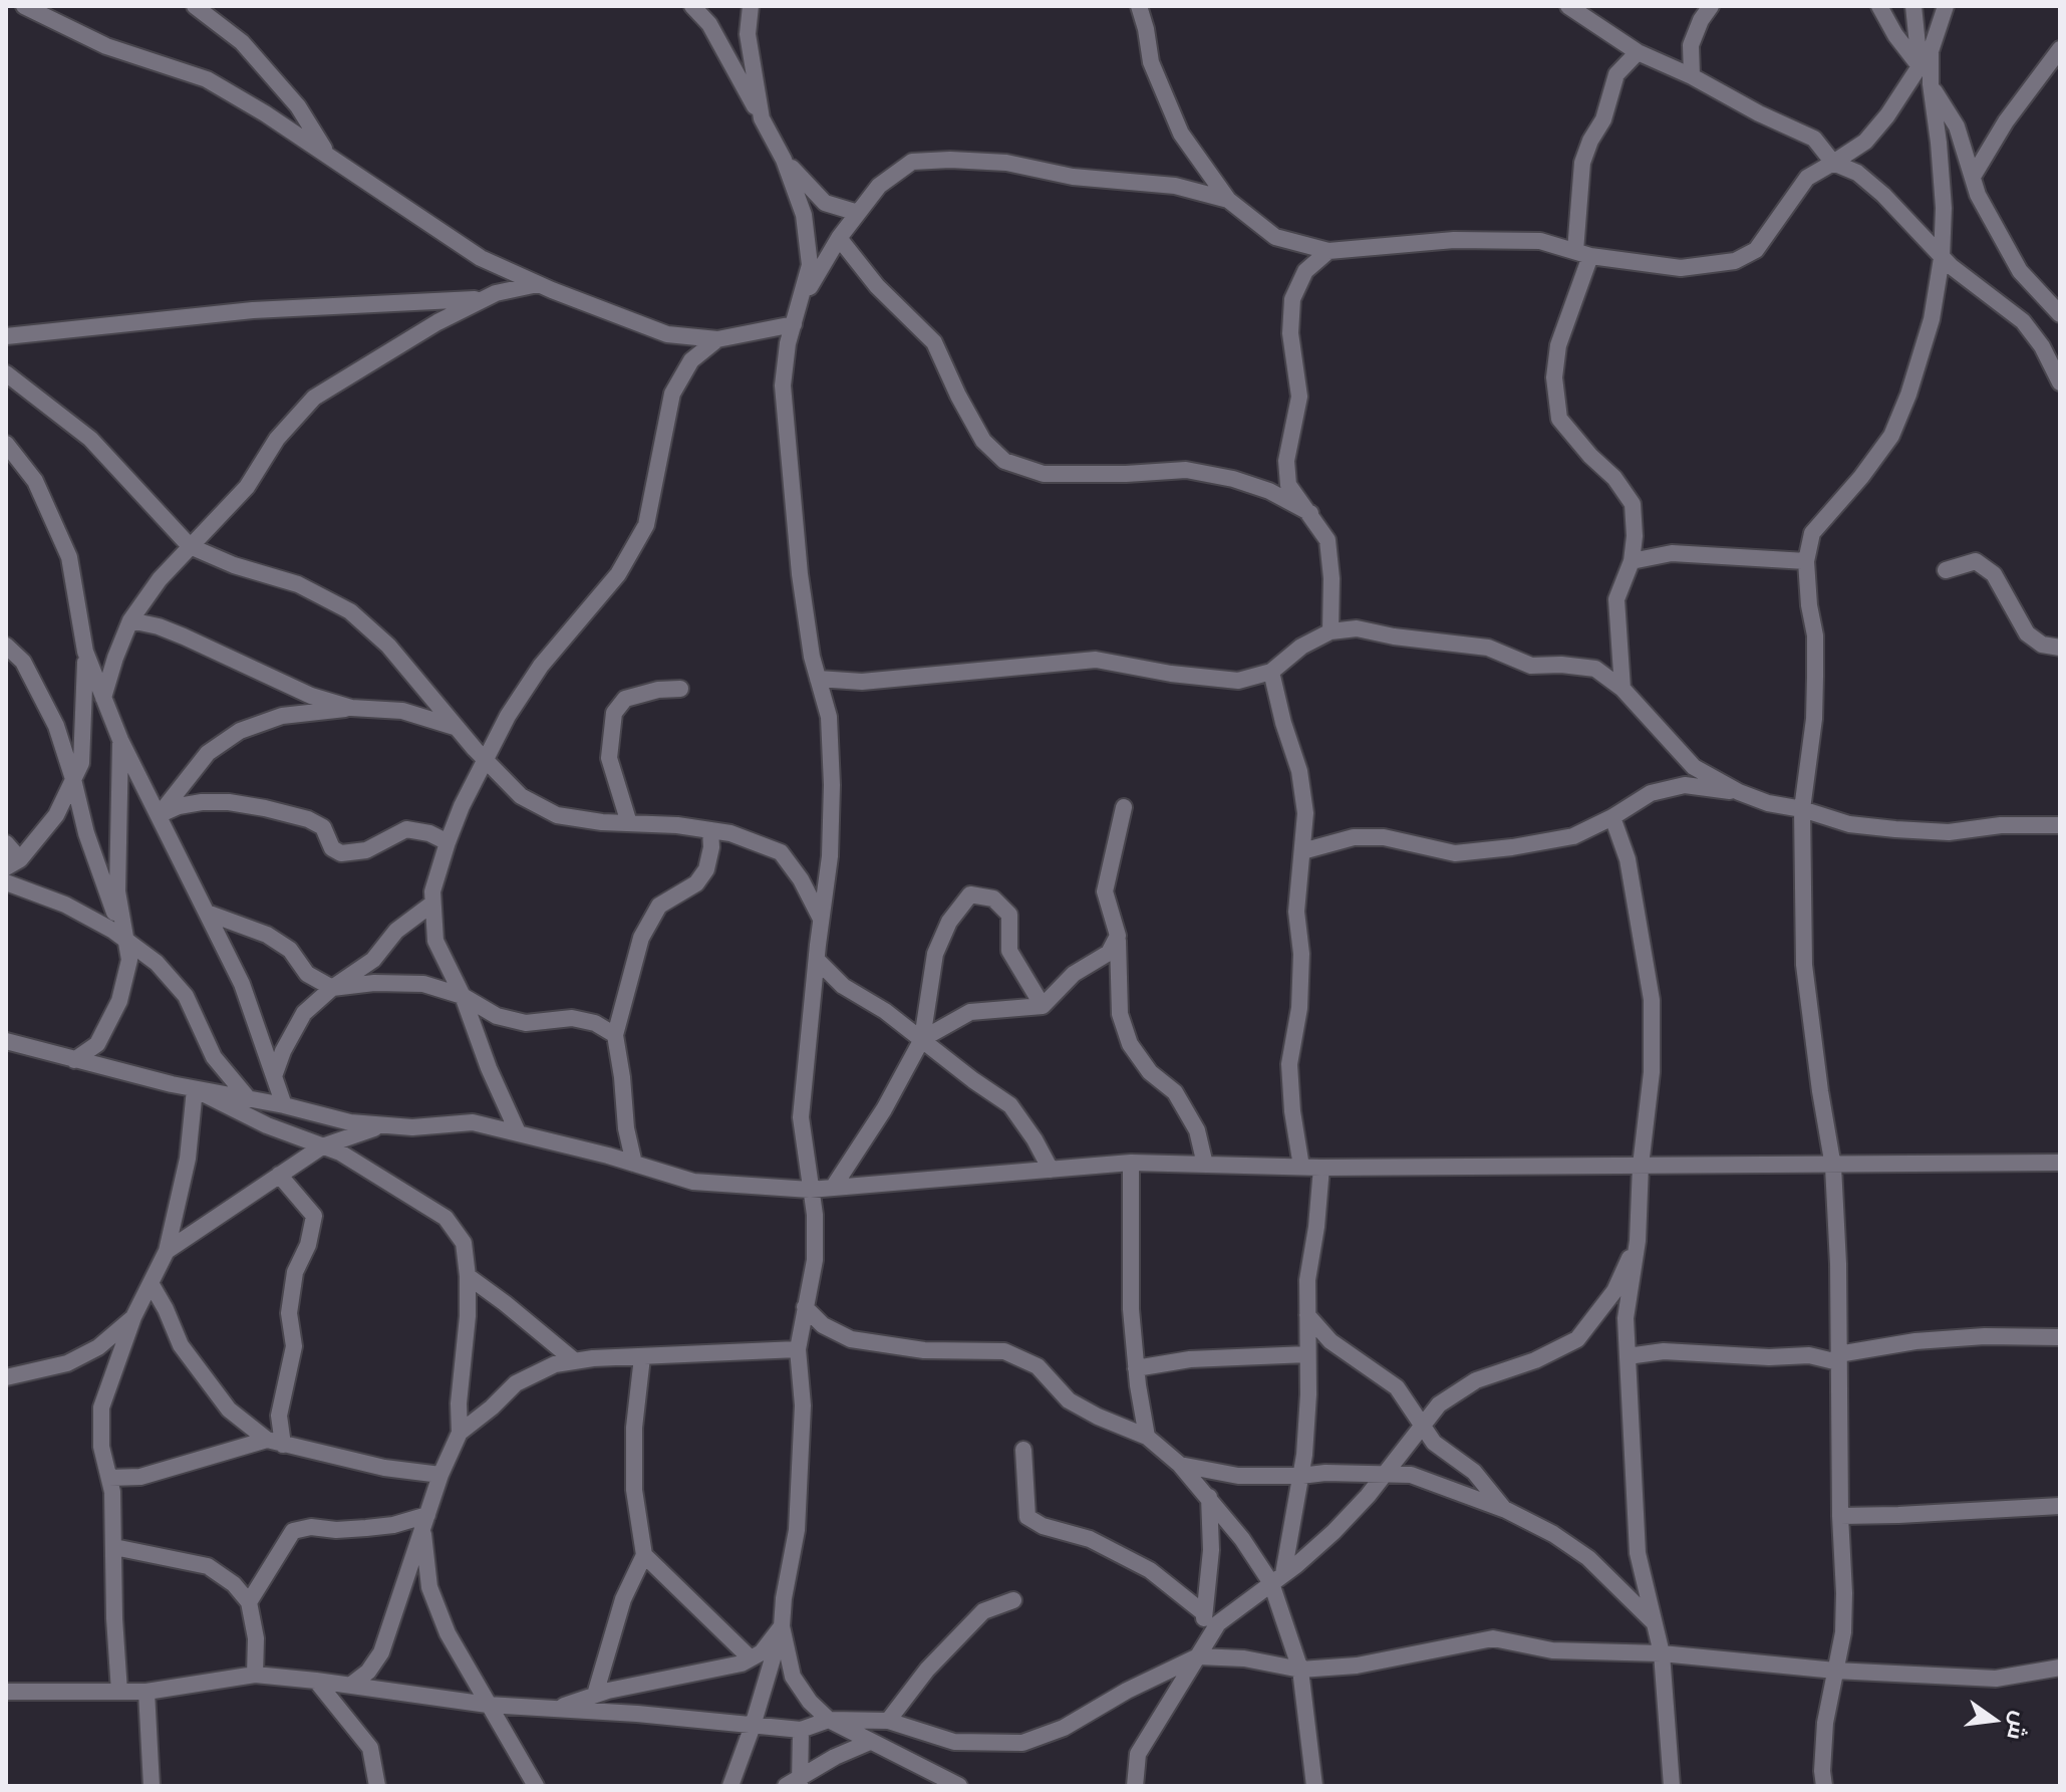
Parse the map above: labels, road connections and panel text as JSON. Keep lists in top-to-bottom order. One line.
{"north":"right"}
